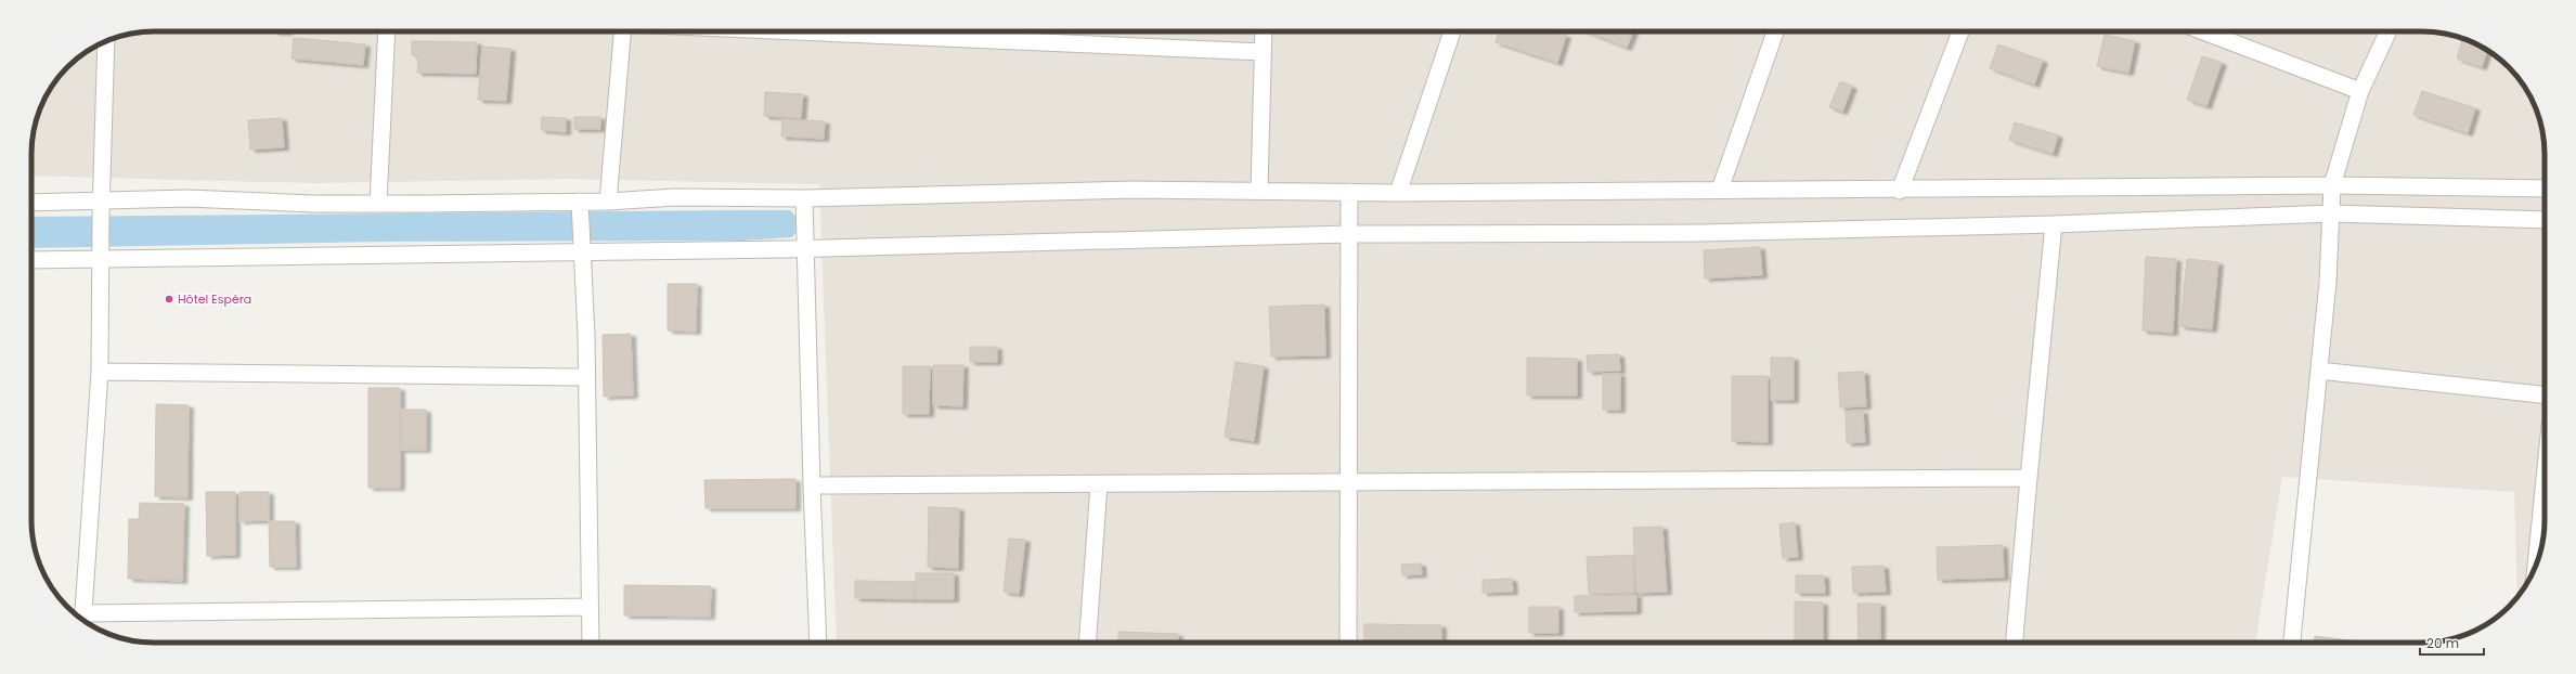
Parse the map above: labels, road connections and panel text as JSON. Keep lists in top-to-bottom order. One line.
{"places":["Hôtel Espéra"],"scale_bar":"20 m"}
